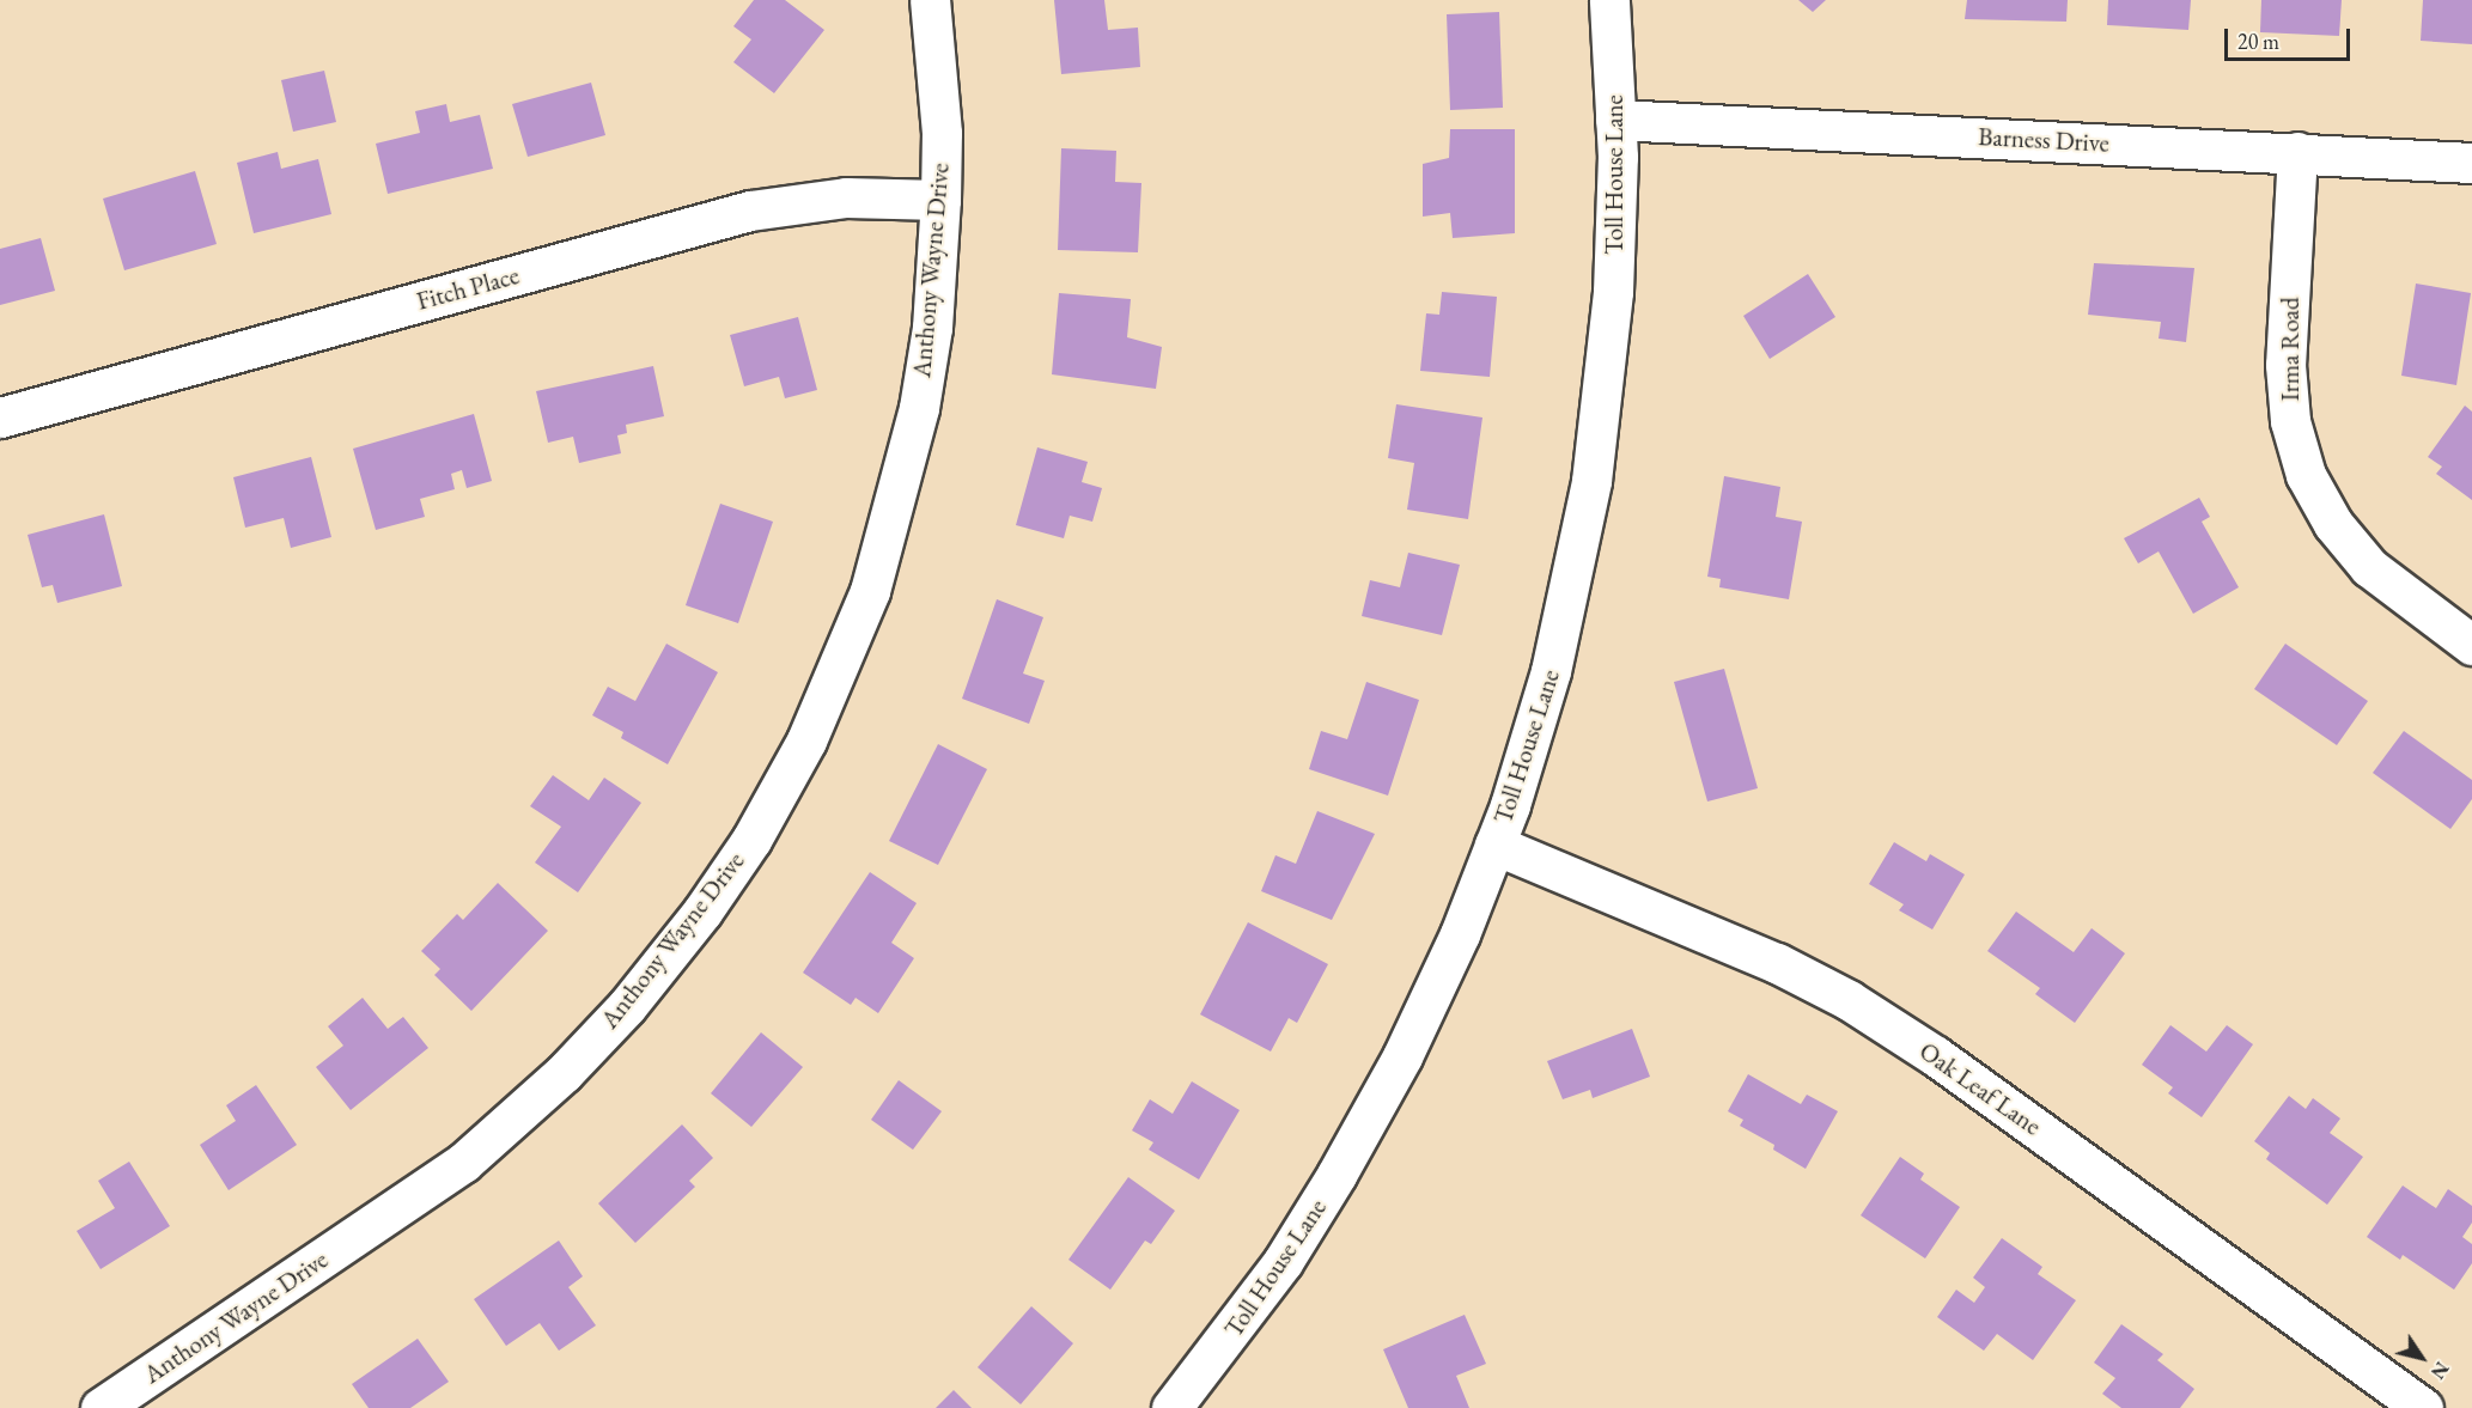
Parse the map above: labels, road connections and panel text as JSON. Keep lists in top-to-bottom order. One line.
{"streets":{"street":["Barness Drive","Toll House Lane","Anthony Wayne Drive","Fitch Place","Irma Road","Oak Leaf Lane"]},"crossings":[["Barness Drive","Toll House Lane"],["Barness Drive","Irma Road"],["Toll House Lane","Oak Leaf Lane"],["Anthony Wayne Drive","Fitch Place"]],"scale_bar":"20 m","north":"bottom right"}
